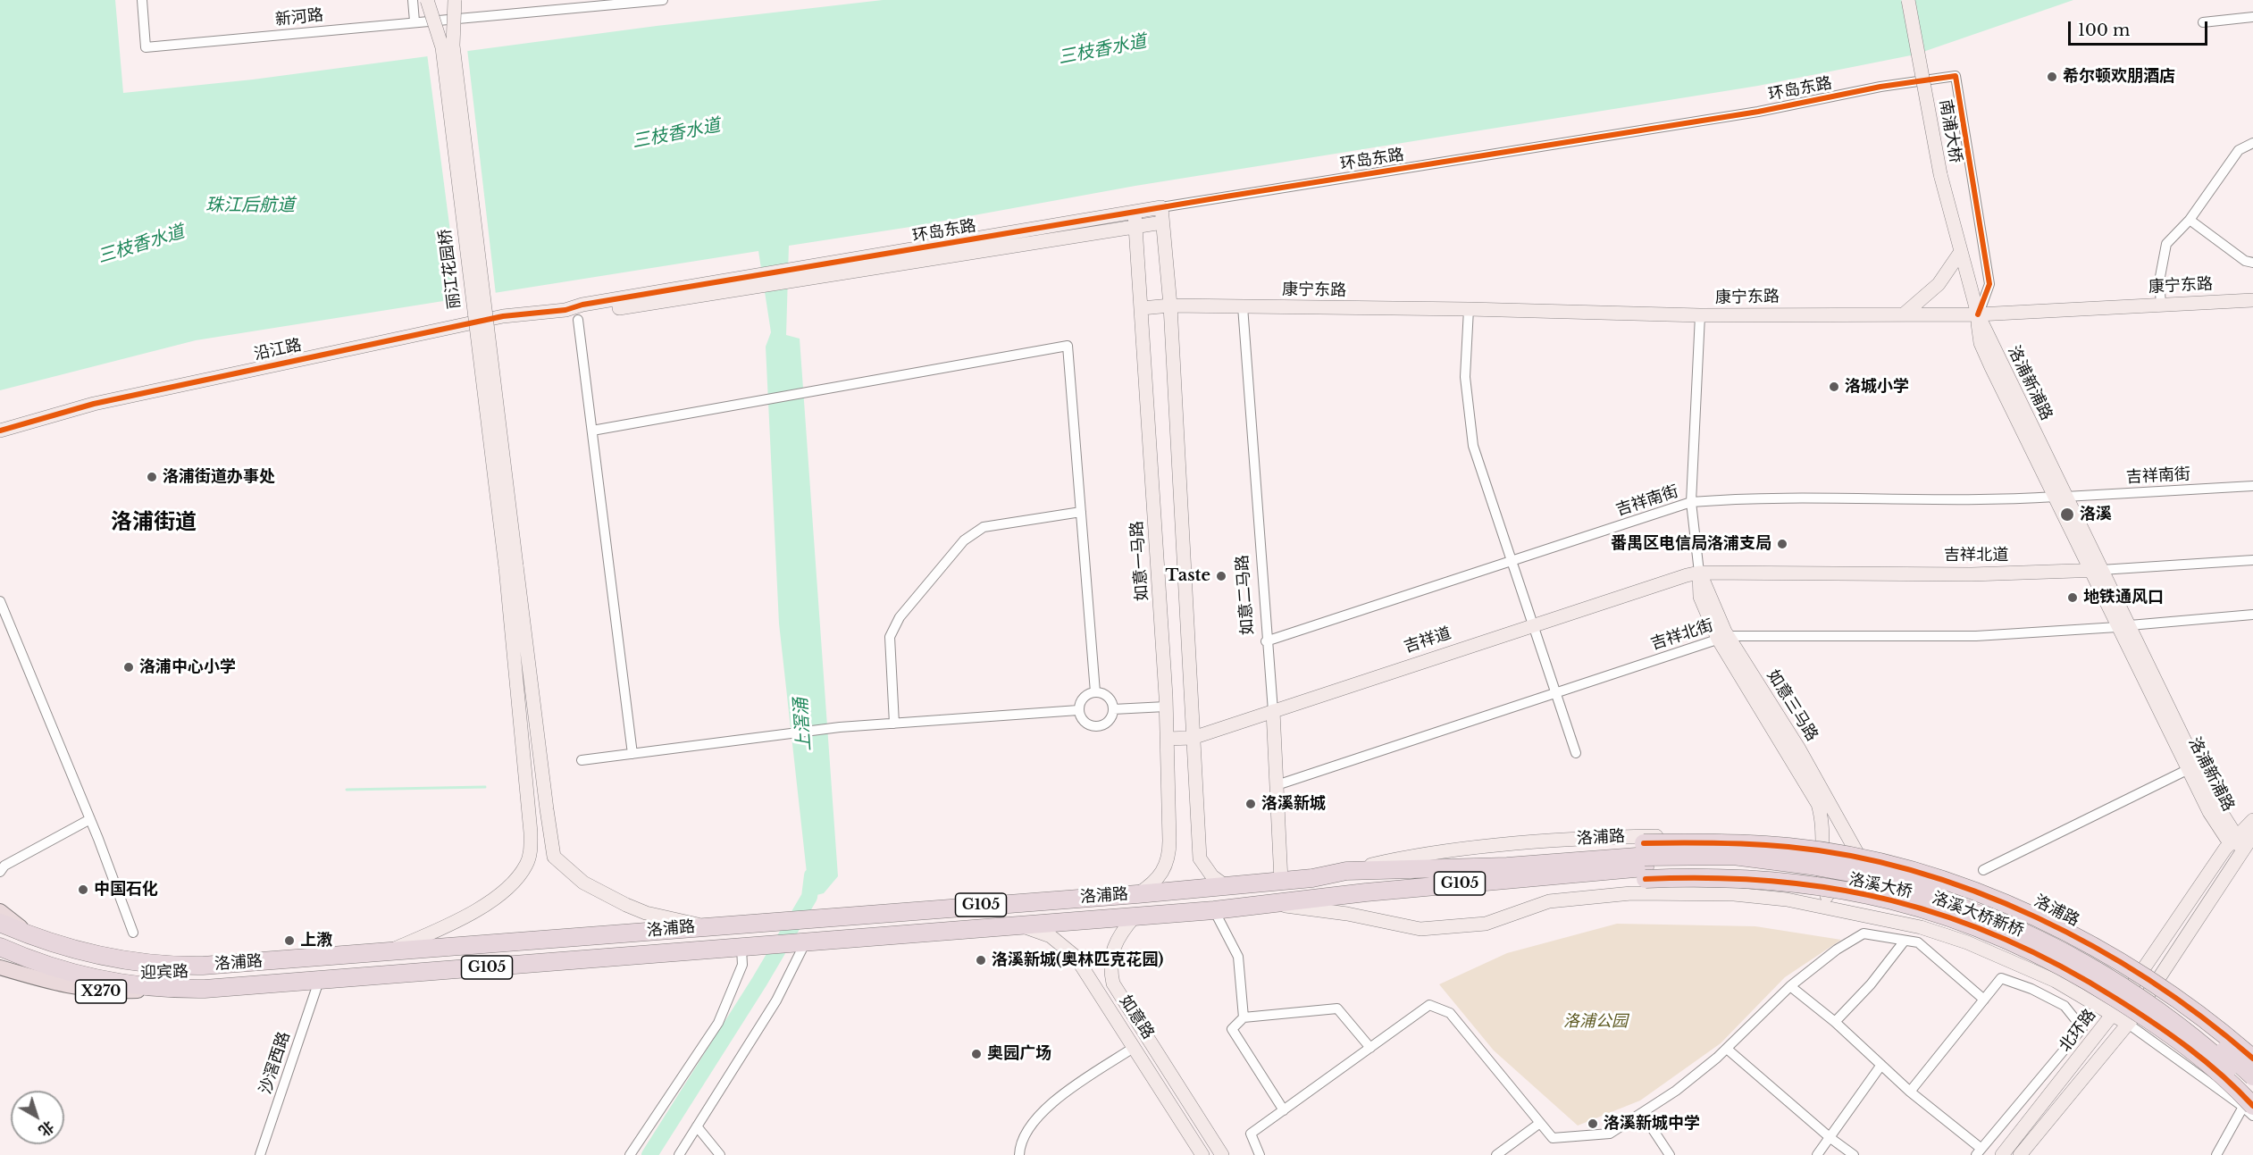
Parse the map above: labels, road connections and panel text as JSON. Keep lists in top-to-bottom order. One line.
{"streets":{"highway":["洛浦路","G105","洛溪大桥","洛溪大桥新桥"],"main road":["迎宾路","X270"],"street":["新河路","环岛东路","南浦大桥","丽江花园桥","康宁东路","沿江路","洛浦新浦路","吉祥南街","吉祥北道","如意一马路","如意二马路","吉祥北街","吉祥道","如意三马路","如意路","北环路","沙滘西路"]},"crossings":[["环岛东路","康宁东路"],["环岛东路","沿江路"],["环岛东路","洛浦新浦路"],["环岛东路","如意一马路"],["南浦大桥","洛浦新浦路"],["康宁东路","洛浦新浦路"],["康宁东路","如意一马路"],["康宁东路","如意二马路"],["康宁东路","如意三马路"],["洛浦新浦路","吉祥南街"],["洛浦新浦路","吉祥北道"],["洛浦新浦路","吉祥北街"],["洛浦新浦路","北环路"],["吉祥南街","如意二马路"],["吉祥南街","如意三马路"],["吉祥北道","吉祥道"],["吉祥北道","如意三马路"],["如意一马路","吉祥道"],["如意一马路","洛浦路"],["如意二马路","吉祥北街"],["如意二马路","吉祥道"],["如意二马路","洛浦路"],["吉祥北街","如意三马路"],["吉祥道","如意三马路"],["如意三马路","洛浦路"],["洛浦路","洛溪大桥新桥"],["洛浦路","迎宾路"],["洛浦路","如意路"],["洛浦路","北环路"],["洛浦路","沙滘西路"],["洛溪大桥","洛溪大桥新桥"]],"districts":["洛浦街道"],"water":["三枝香水道","珠江后航道","上滘涌"],"parks":["洛浦公园"],"places":["希尔顿欢朋酒店","洛城小学","洛浦街道办事处","洛溪","番禺区电信局洛浦支局","Taste","地铁通风口","洛浦中心小学","洛溪新城","中国石化","上漖","洛溪新城(奥林匹克花园)","奥园广场","洛溪新城中学"],"scale_bar":"100 m","north":"bottom right"}
